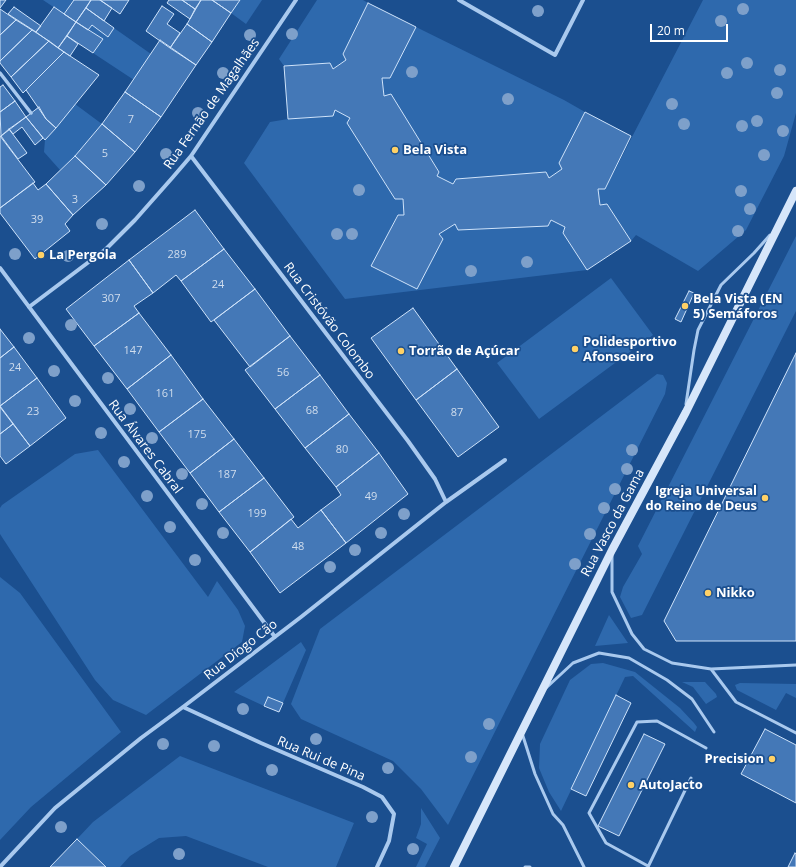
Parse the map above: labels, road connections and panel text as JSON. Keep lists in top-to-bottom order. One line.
{"streets":{"main road":["Rua Vasco da Gama"],"street":["Rua Fernão de Magalhães","Rua Cristóvão Colombo","Rua Álvares Cabral","Rua Diogo Cão","Rua Rui de Pina"]},"crossings":[["Rua Fernão de Magalhães","Rua Cristóvão Colombo"],["Rua Fernão de Magalhães","Rua Álvares Cabral"],["Rua Cristóvão Colombo","Rua Diogo Cão"],["Rua Álvares Cabral","Rua Diogo Cão"],["Rua Diogo Cão","Rua Rui de Pina"]],"places":["Bela Vista","La Pergola","Bela Vista (EN 5) Semáforos","Polidesportivo Afonsoeiro","Torrão de Açúcar","Igreja Universal do Reino de Deus","Nikko","Precision","AutoJacto"],"house_numbers":["7","5","3","39","289","24","307","147","24","56","161","68","23","87","175","80","187","49","199","48"],"scale_bar":"20 m"}
